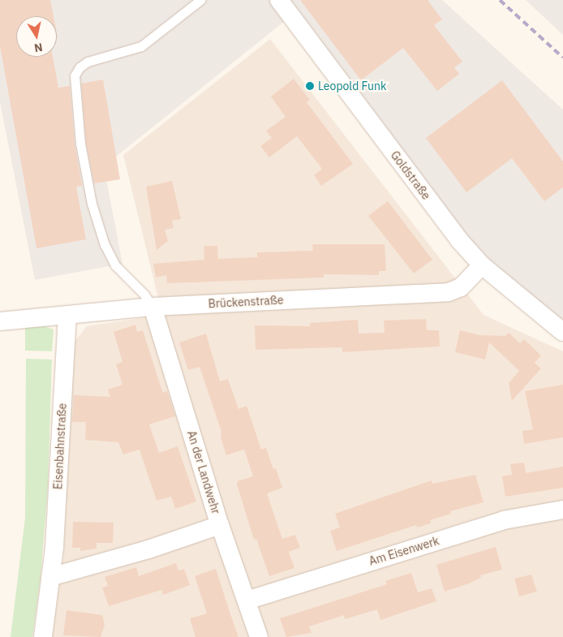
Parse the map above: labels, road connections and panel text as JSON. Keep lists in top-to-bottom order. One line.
{"streets":{"street":["Goldstraße","Brückenstraße","Eisenbahnstraße","An der Landwehr","Am Eisenwerk"]},"crossings":[["Goldstraße","Brückenstraße"],["Brückenstraße","Eisenbahnstraße"],["Brückenstraße","An der Landwehr"],["An der Landwehr","Am Eisenwerk"]],"places":["Leopold Funk"],"north":"bottom"}
